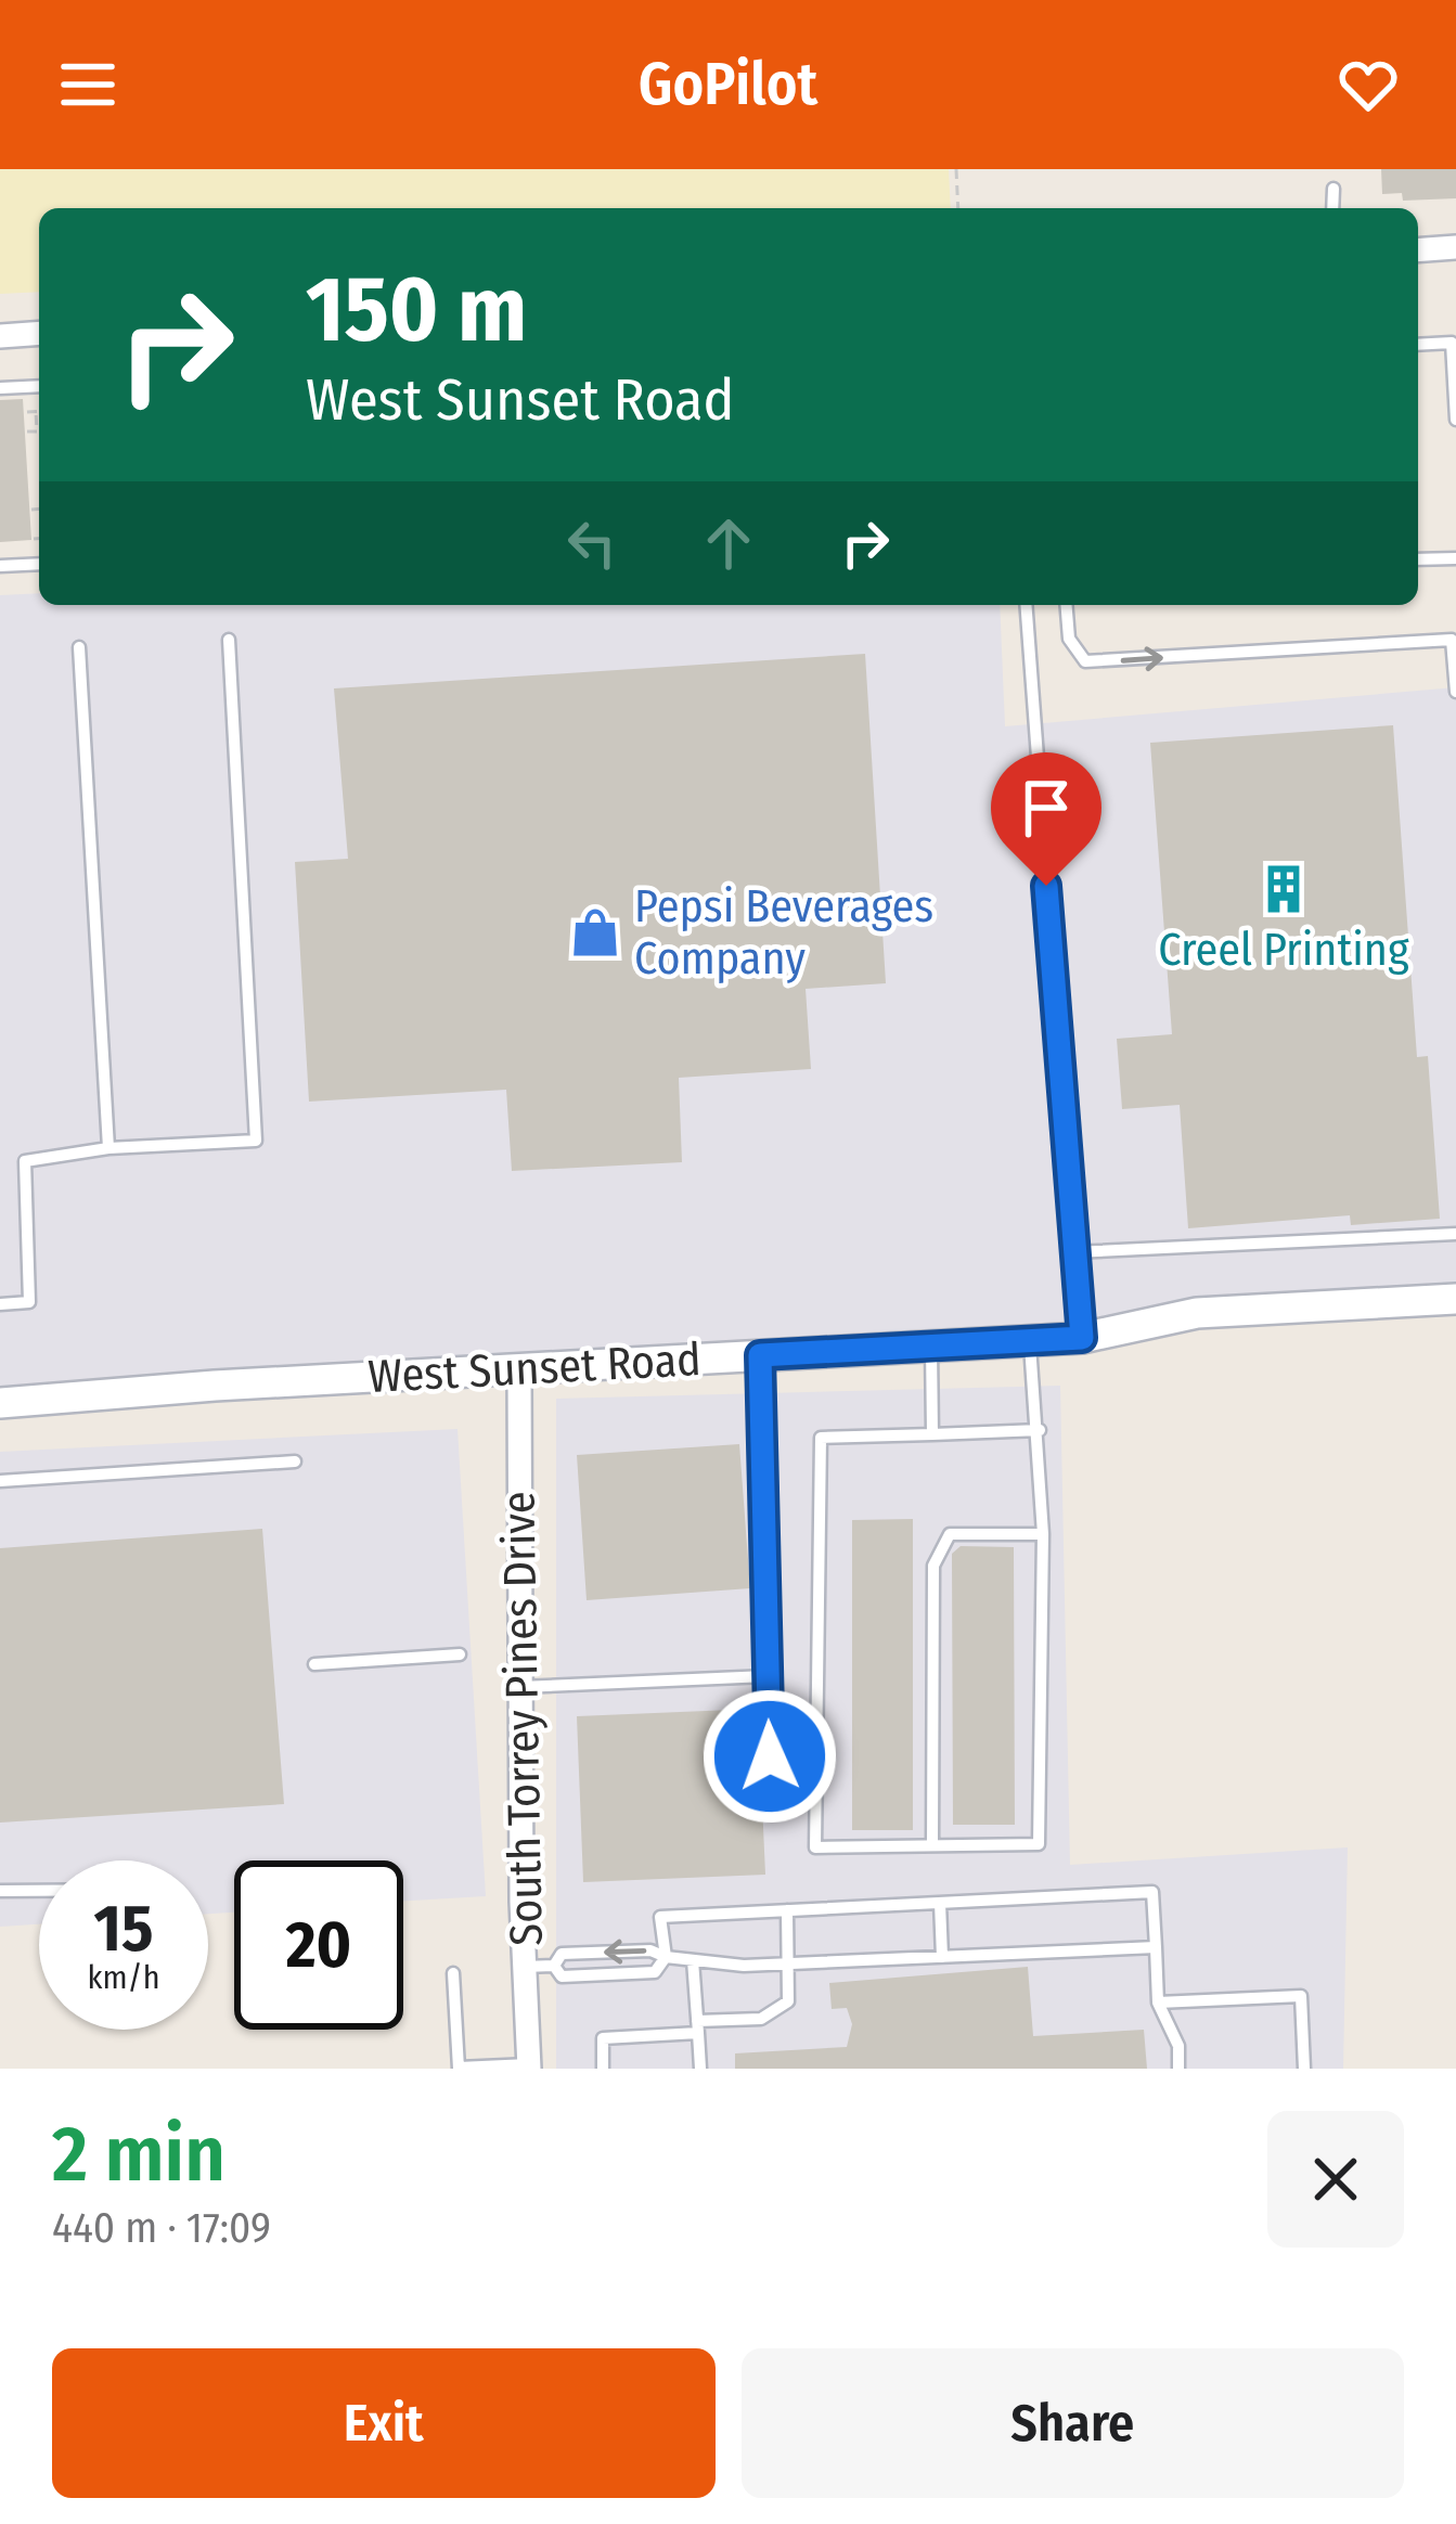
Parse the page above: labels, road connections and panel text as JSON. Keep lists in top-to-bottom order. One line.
{"streets":{"main road":["West Sunset Road"],"street":["South Torrey Pines Drive"]},"crossings":[["West Sunset Road","South Torrey Pines Drive"]],"places":{"building":["Creel Printing"],"shop":["Pepsi Beverages Company"]},"page":{"header":"GoPilot","turn":["150 m","West Sunset Road"],"speed":"15 km/h","limit":"20","heading":["2 min","440 m · 17:09"],"buttons":["Exit","Share"]}}
